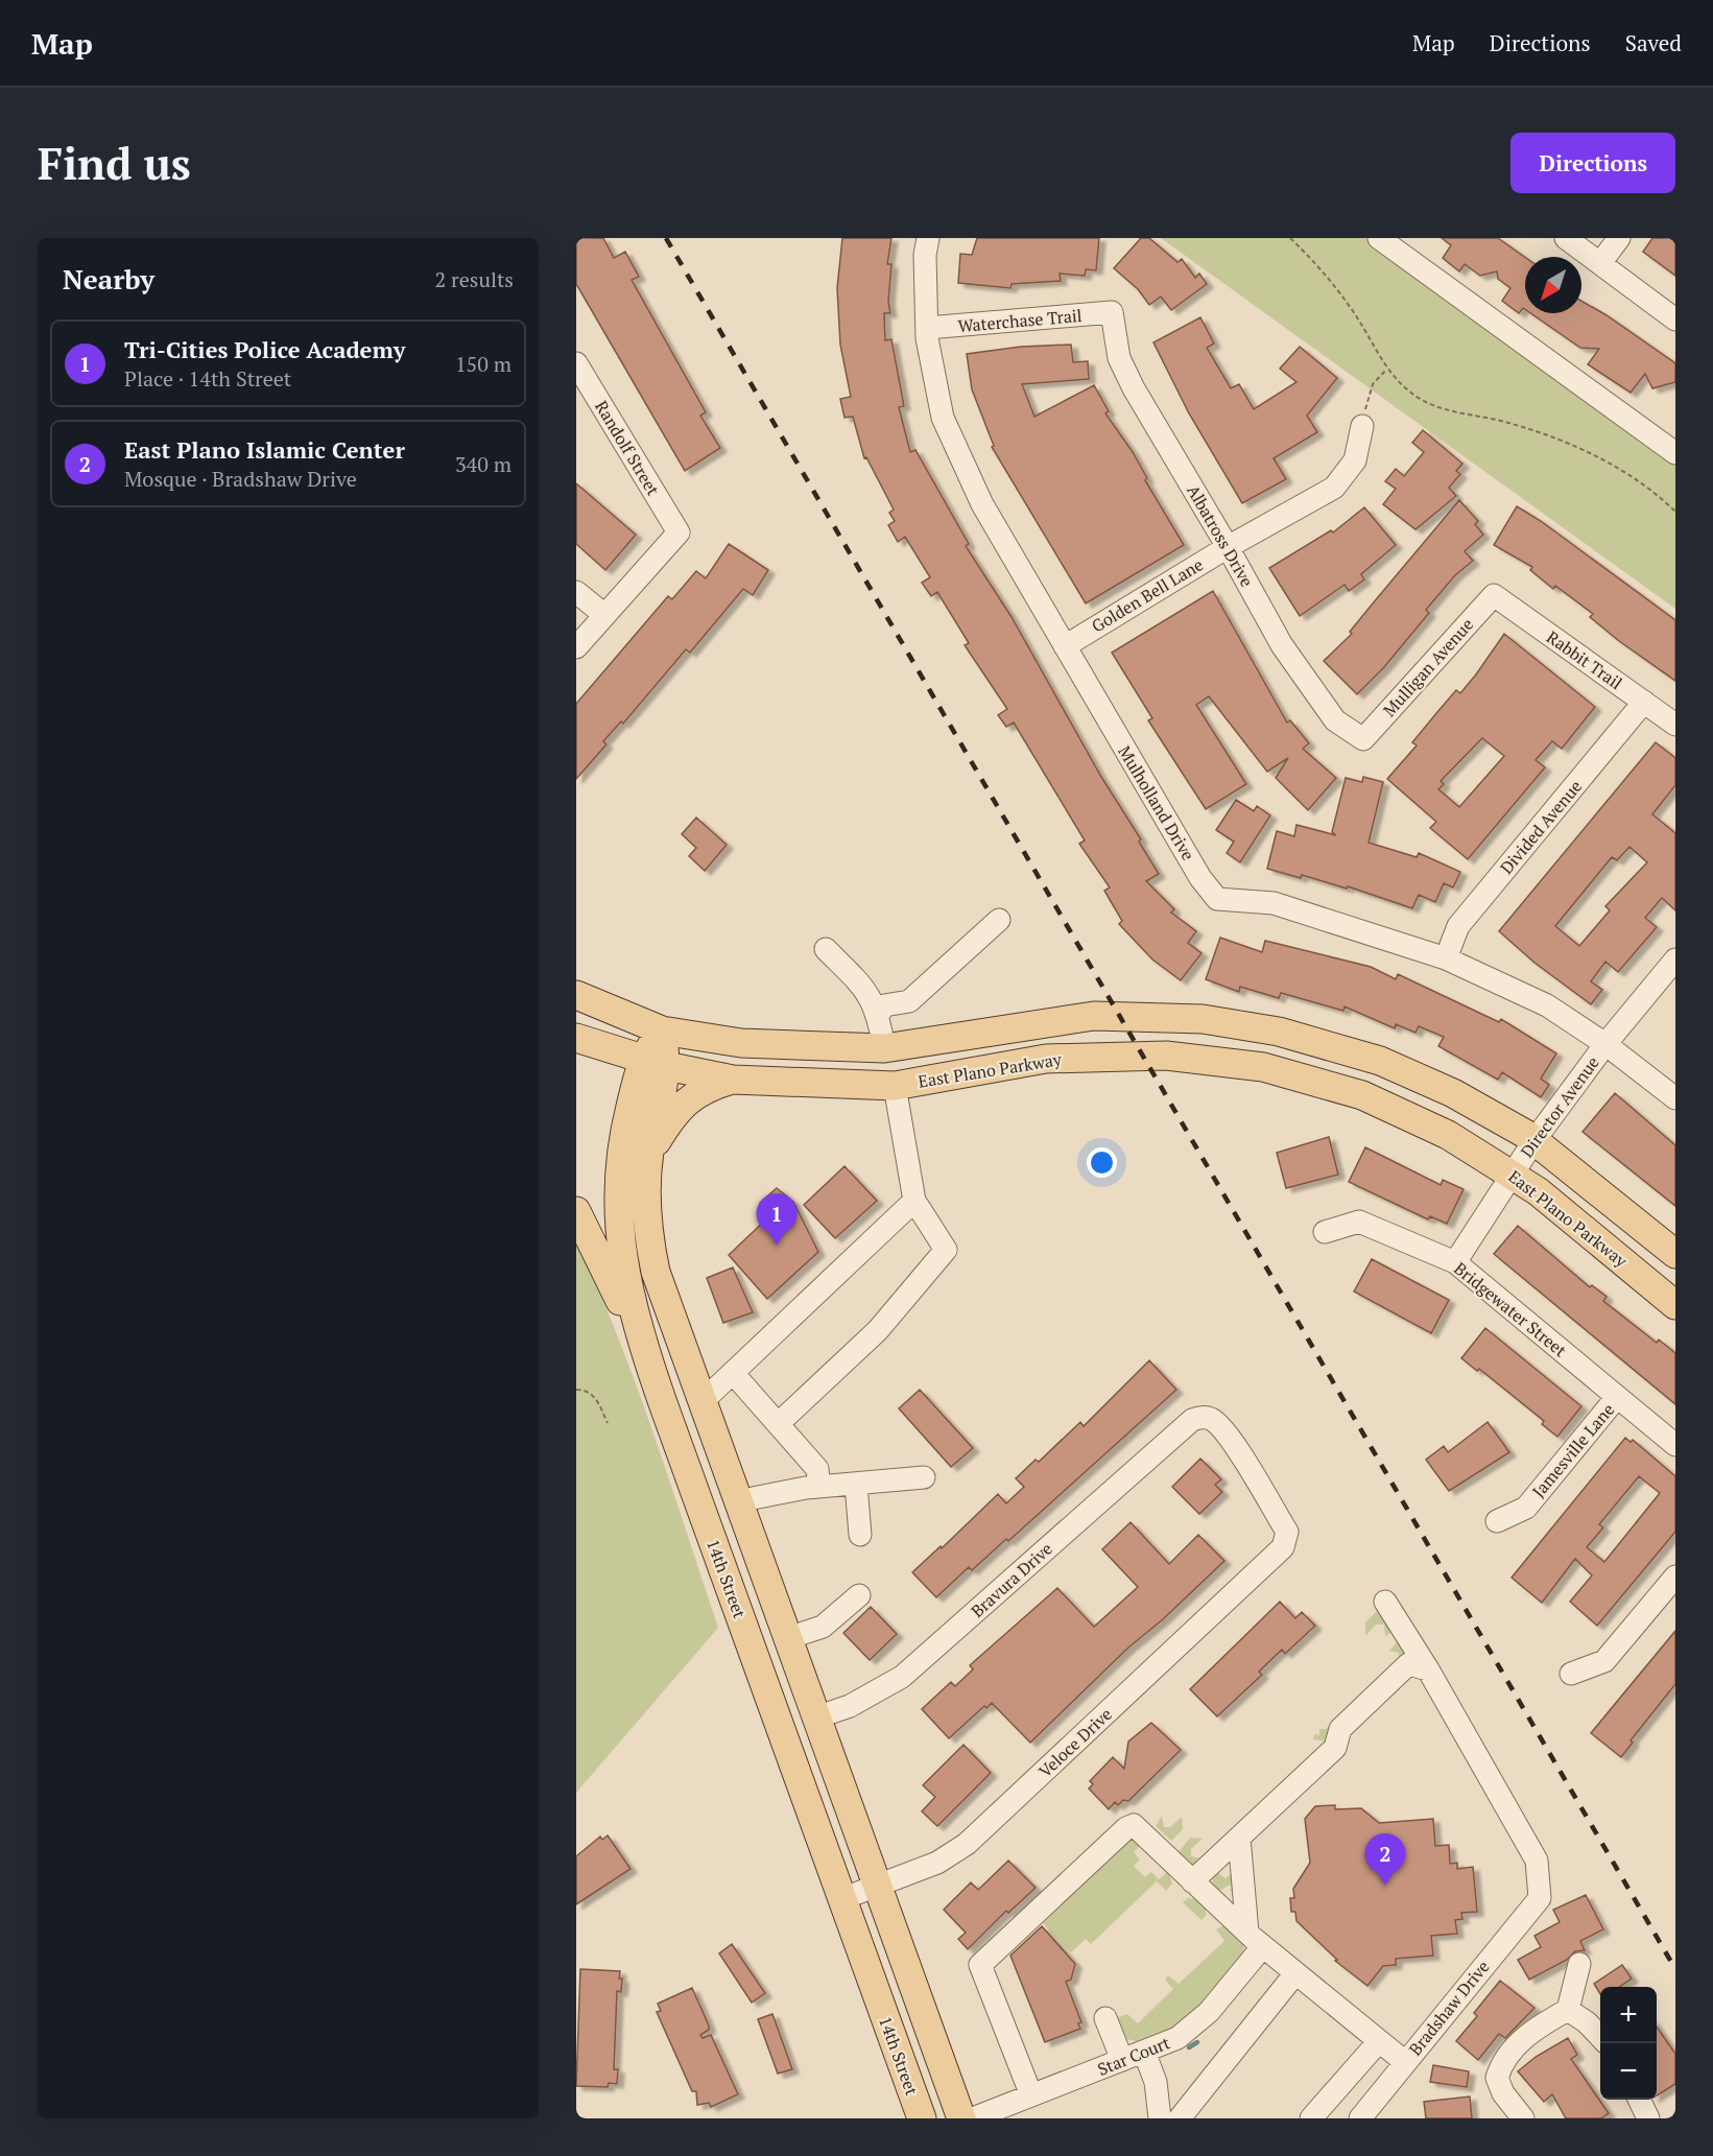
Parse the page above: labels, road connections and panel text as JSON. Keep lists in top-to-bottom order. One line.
{"streets":{"main road":["East Plano Parkway","14th Street"],"street":["Waterchase Trail","Randolf Street","Albatross Drive","Golden Bell Lane","Rabbit Trail","Mulligan Avenue","Mulholland Drive","Divided Avenue","Director Avenue","Bridgewater Street","Jamesville Lane","Bravura Drive","Veloce Drive","Bradshaw Drive","Star Court"]},"crossings":[["Waterchase Trail","Albatross Drive"],["Waterchase Trail","Mulholland Drive"],["Albatross Drive","Golden Bell Lane"],["Albatross Drive","Mulligan Avenue"],["Golden Bell Lane","Mulholland Drive"],["Rabbit Trail","Mulligan Avenue"],["Rabbit Trail","Divided Avenue"],["Mulholland Drive","Divided Avenue"],["Mulholland Drive","Director Avenue"],["East Plano Parkway","Director Avenue"],["East Plano Parkway","14th Street"],["Director Avenue","Bridgewater Street"],["Bridgewater Street","Jamesville Lane"],["14th Street","Bravura Drive"],["14th Street","Veloce Drive"],["Bravura Drive","Veloce Drive"]],"north":"bottom left","page":{"header":"Map","nav":["Map","Directions","Saved"],"buttons":"Directions","title":"Find us","heading":["Nearby","2 results"],"list":[{"mark":"1","name":"Tri-Cities Police Academy","note":"Place · 14th Street","value":"150 m"},{"mark":"2","name":"East Plano Islamic Center","note":"Mosque · Bradshaw Drive","value":"340 m"}],"pins":["1","2"],"map_buttons":["+","−"]}}
